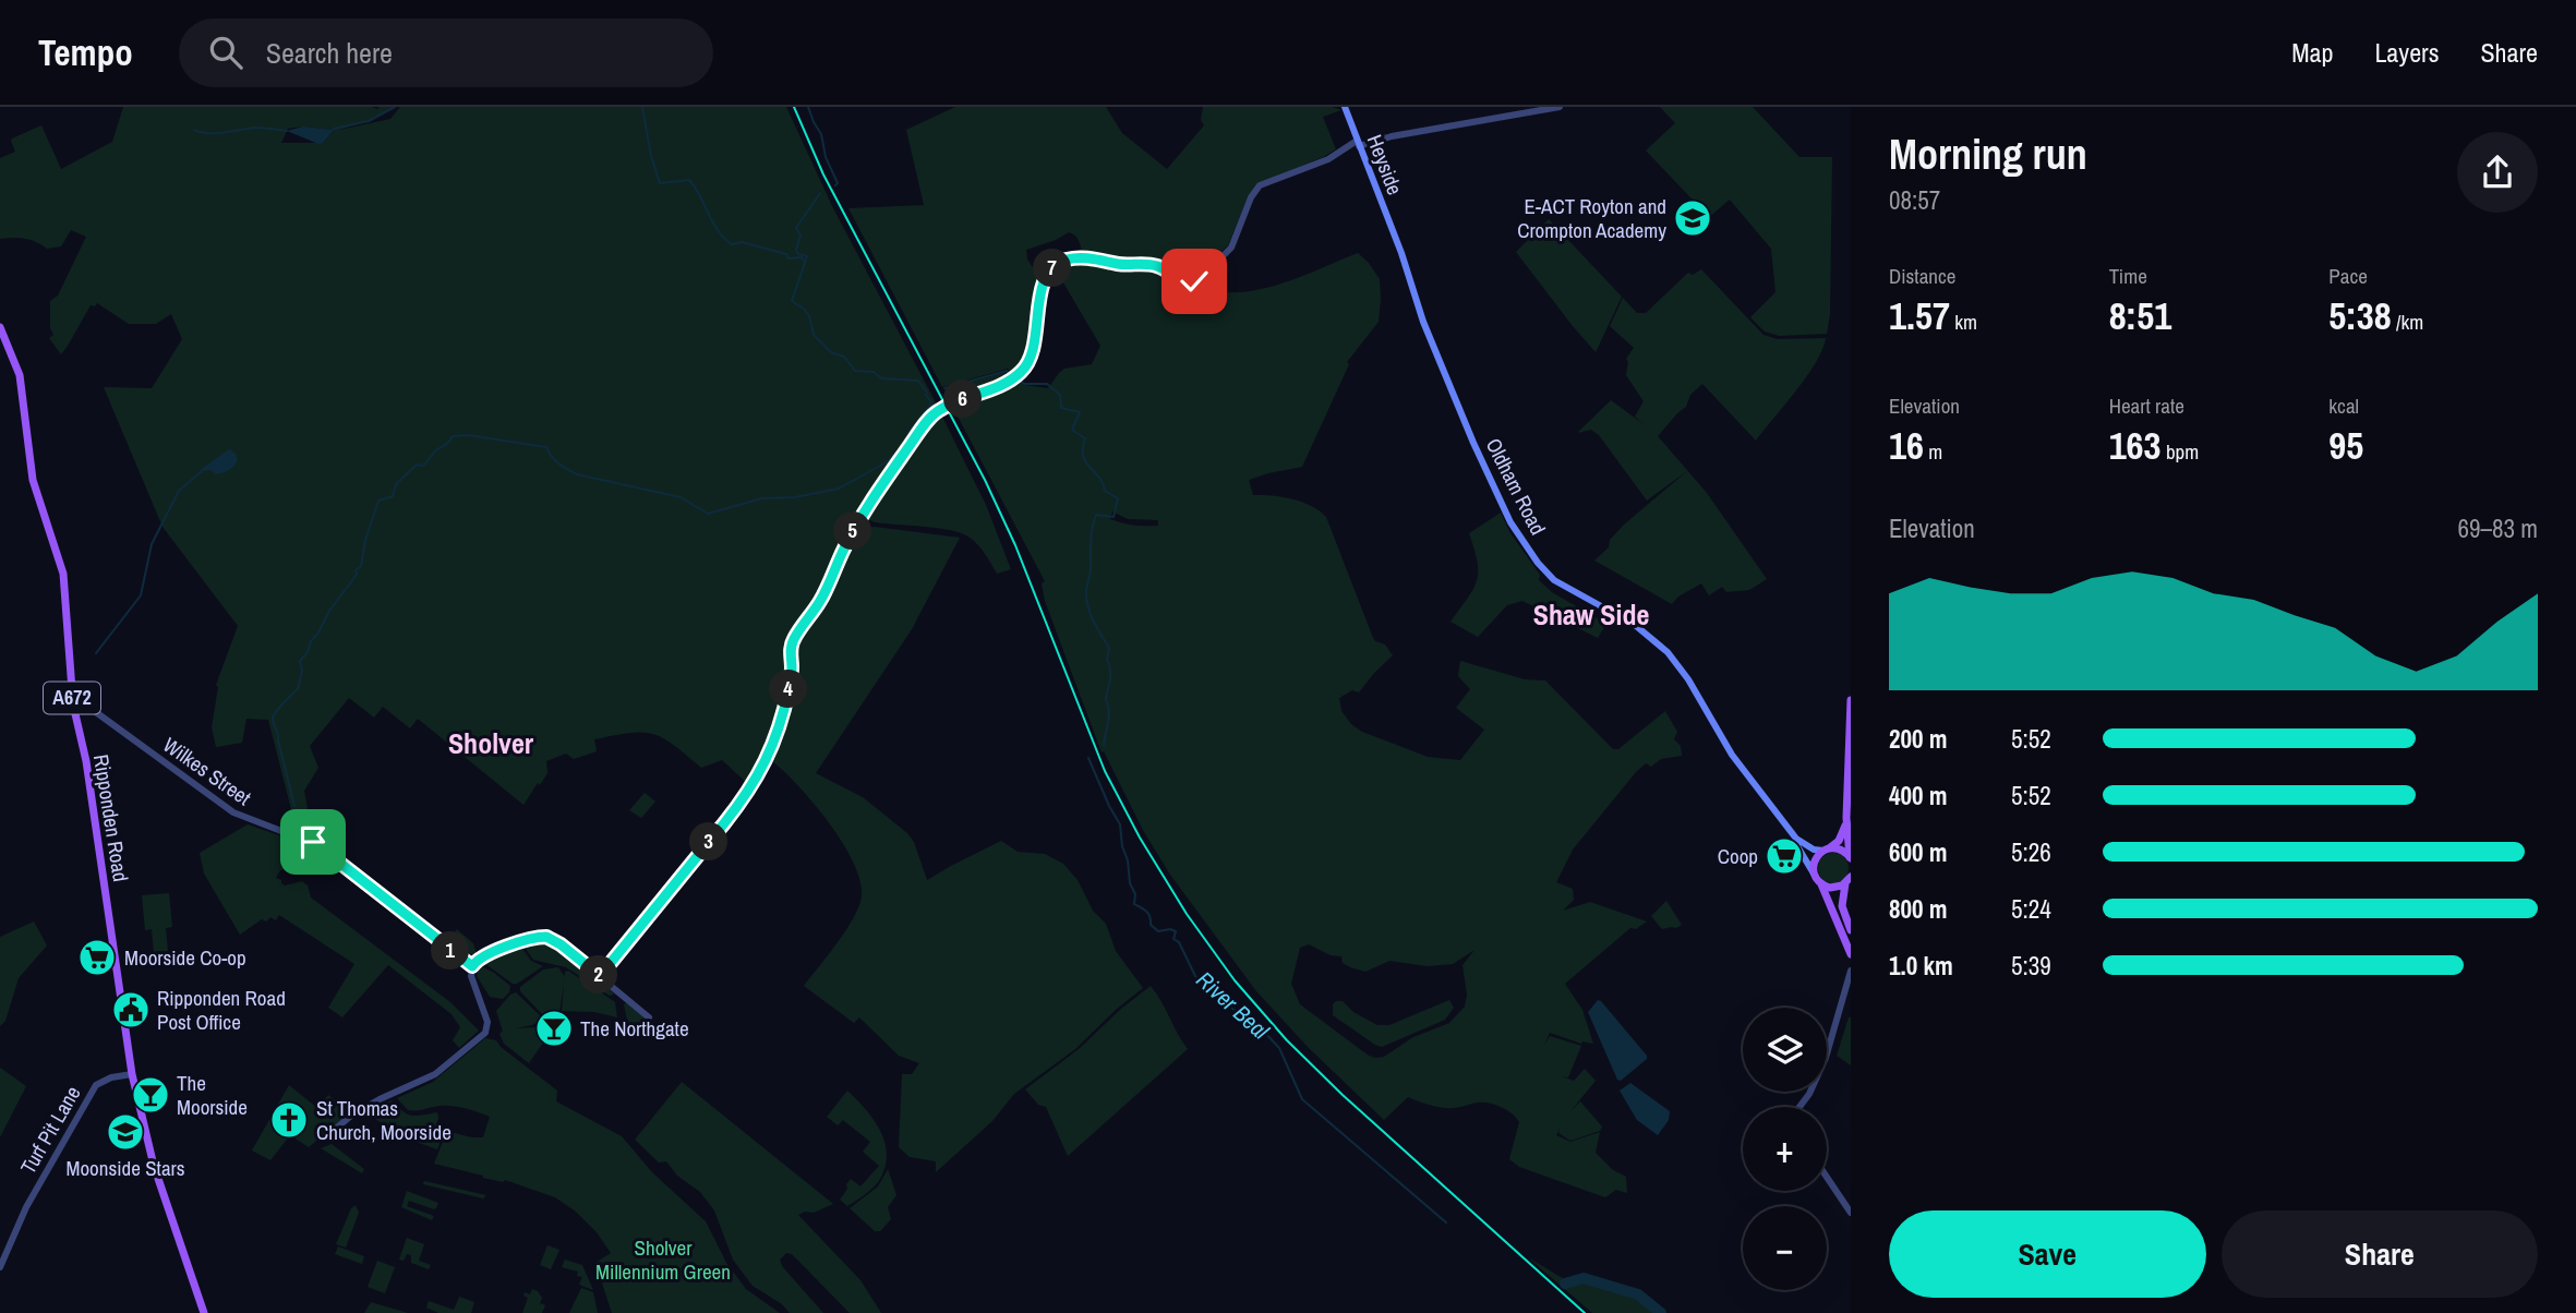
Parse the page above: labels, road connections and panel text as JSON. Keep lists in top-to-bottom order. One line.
{"streets":{"main road":["Heyside","Oldham Road","A672","Ripponden Road"],"street":["Wilkes Street","Turf Pit Lane"]},"crossings":[["Heyside","Oldham Road"],["Wilkes Street","Ripponden Road"],["Ripponden Road","Turf Pit Lane"]],"districts":["Shaw Side","Sholver"],"water":["River Beal"],"parks":["Sholver Millennium Green"],"places":{"school or university":["E-ACT Royton and Crompton Academy","Moonside Stars"],"supermarket":["Coop","Moorside Co-op"],"public building":["Ripponden Road Post Office"],"bar":["The Northgate","The Moorside"],"church":["St Thomas Church, Moorside"]},"page":{"header":"Tempo","search":"Search here","nav":["Map","Layers","Share"],"heading":["Morning run","08:57"],"stats":[["Distance","1.57 km"],["Time","8:51"],["Pace","5:38 /km"],["Elevation","16 m"],["Heart rate","163 bpm"],["kcal","95"]],"pins":["7","6","5","4","3","1","2"],"chart":["Elevation","69–83 m"],"list":[{"name":"200 m","note":"5:52"},{"name":"400 m","note":"5:52"},{"name":"600 m","note":"5:26"},{"name":"800 m","note":"5:24"},{"name":"1.0 km","note":"5:39"}],"map_buttons":["+","−"],"buttons":["Save","Share"]}}
